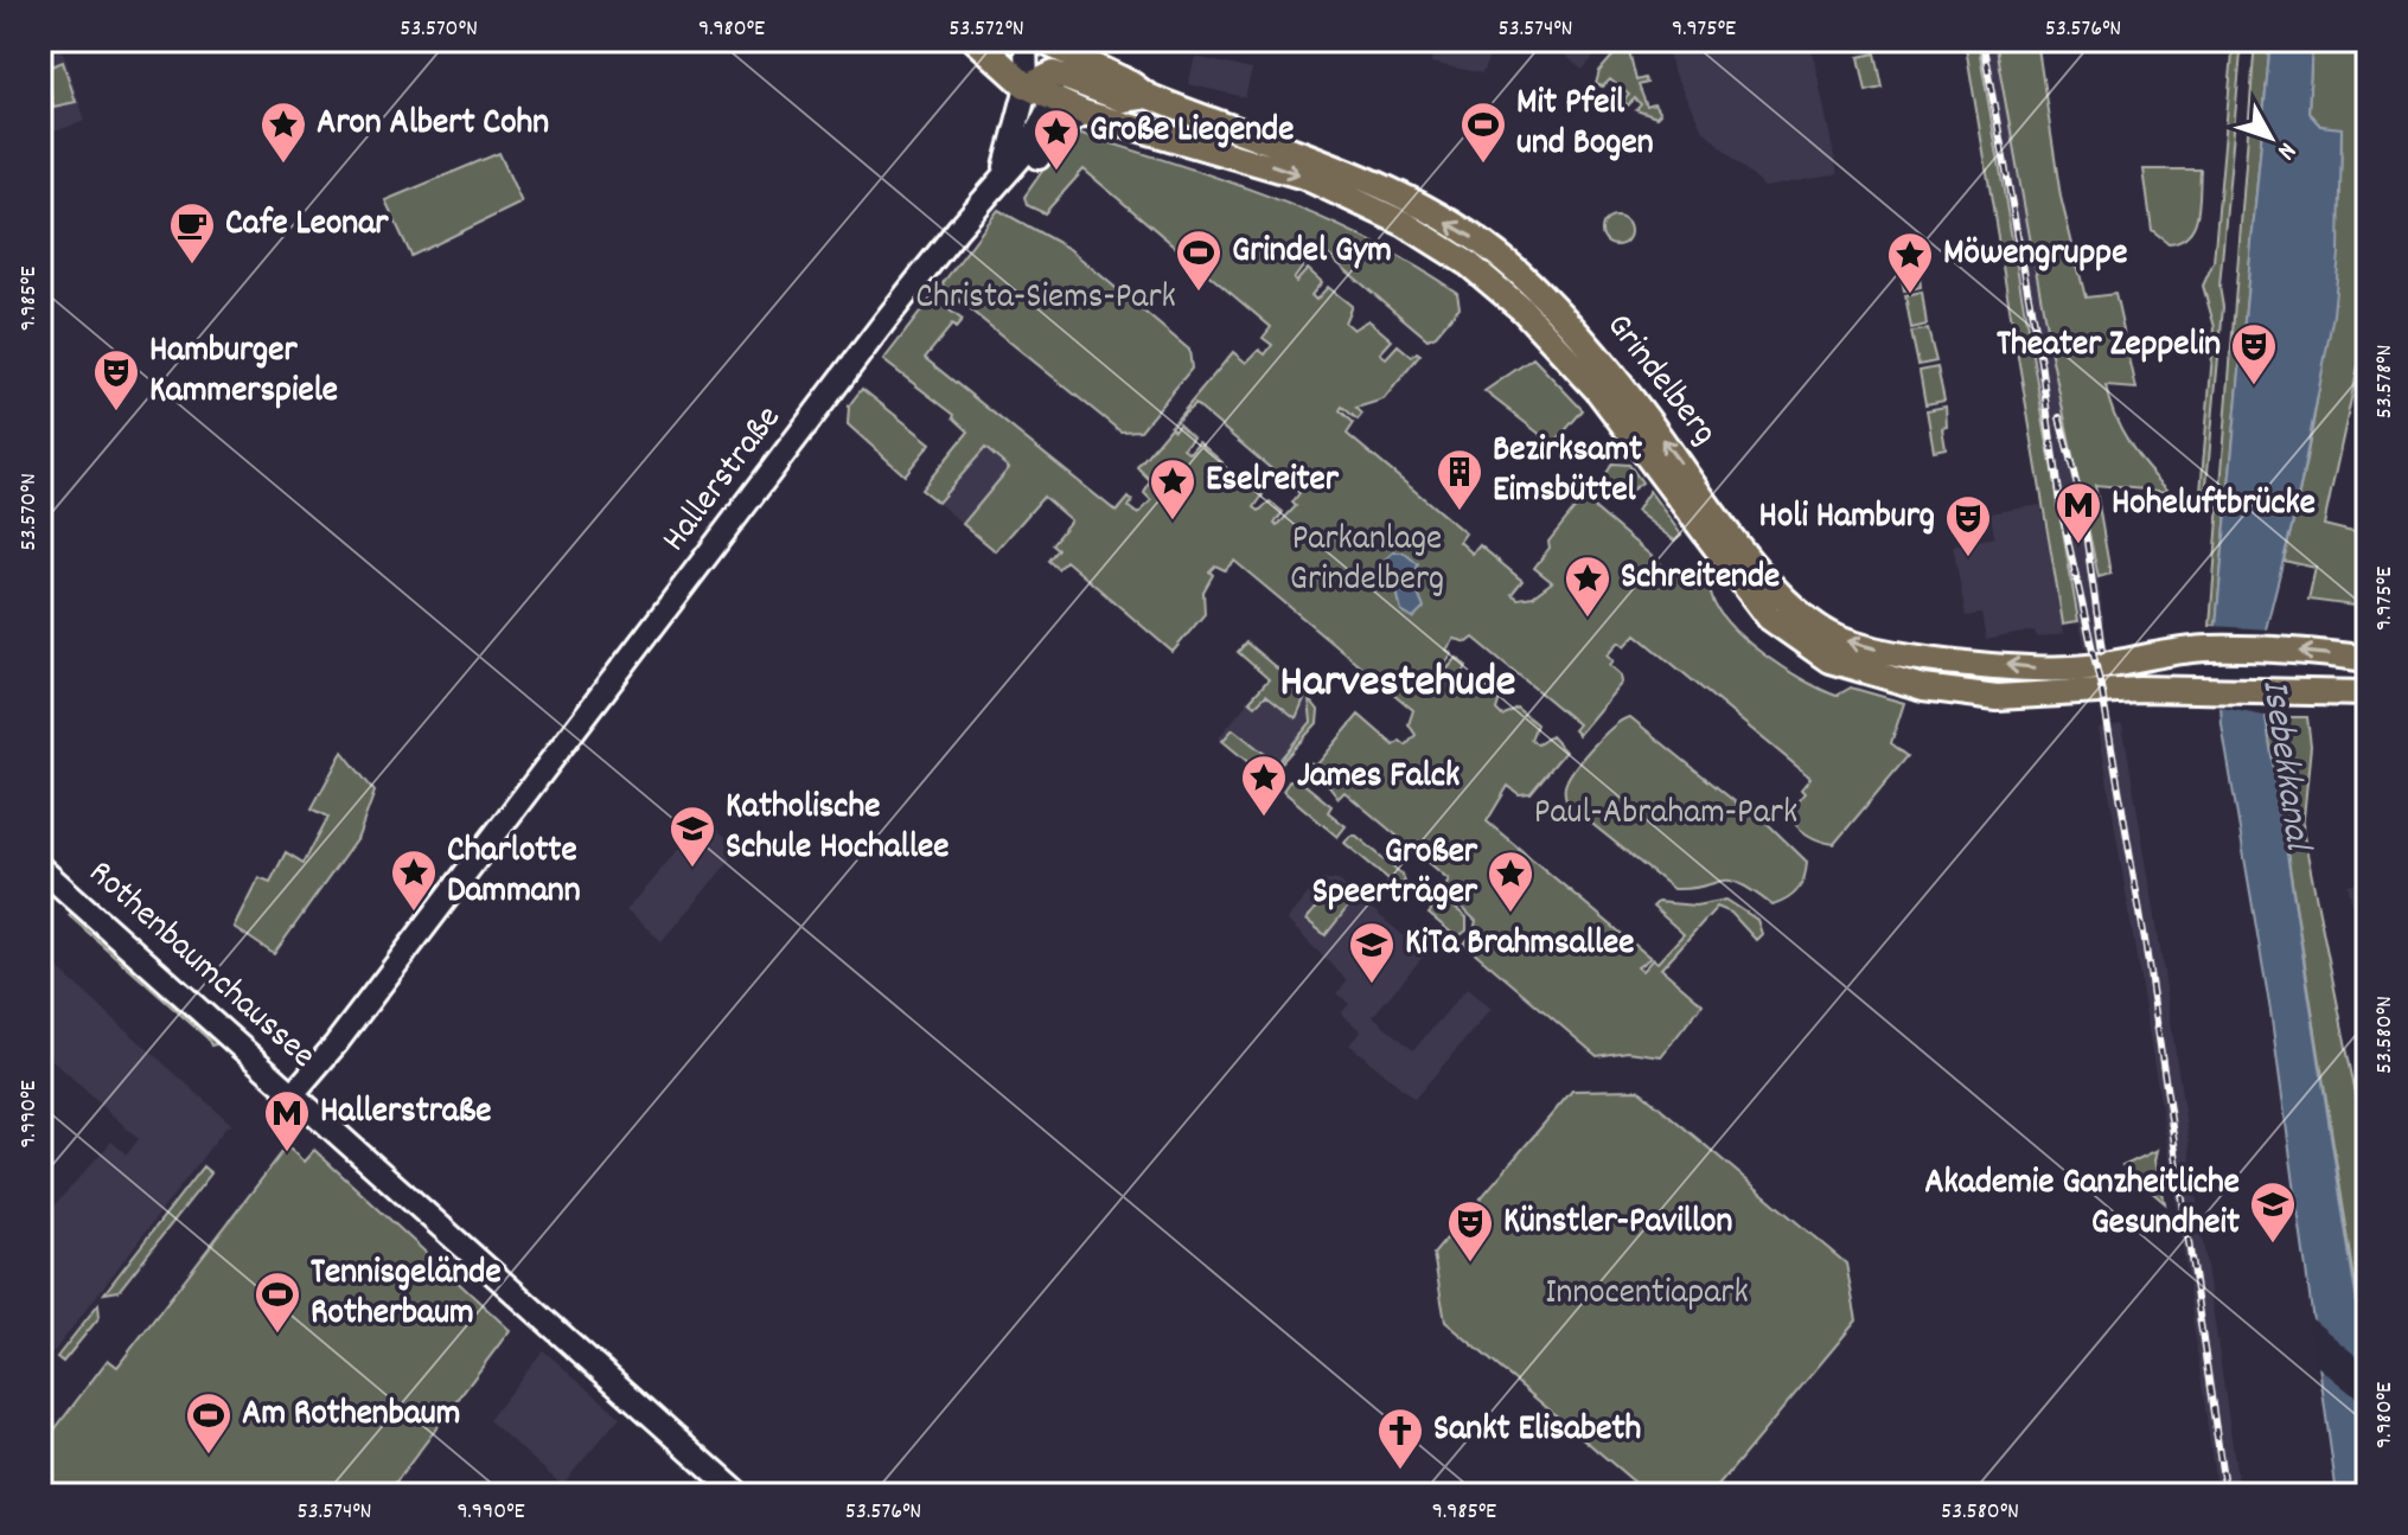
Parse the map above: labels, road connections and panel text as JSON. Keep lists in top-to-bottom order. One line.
{"streets":{"main road":["Grindelberg","Hallerstraße","Rothenbaumchaussee"]},"crossings":[["Grindelberg","Hallerstraße"],["Hallerstraße","Rothenbaumchaussee"]],"districts":["Harvestehude"],"water":["Isebekkanal"],"parks":["Christa-Siems-Park","Parkanlage Grindelberg","Paul-Abraham-Park","Innocentiapark"],"places":{"place":["Aron Albert Cohn","Große Liegende","Möwengruppe","Eselreiter","Schreitende","James Falck","Charlotte Dammann","Großer Speerträger"],"sports":["Mit Pfeil und Bogen","Grindel Gym","Tennisgelände Rotherbaum","Am Rothenbaum"],"cafe":["Cafe Leonar"],"theatre":["Theater Zeppelin","Hamburger Kammerspiele","Holi Hamburg","Künstler-Pavillon"],"building":["Bezirksamt Eimsbüttel"],"metro station":["Hoheluftbrücke","Hallerstraße"],"school or university":["Katholische Schule Hochallee","KiTa Brahmsallee","Akademie Ganzheitliche Gesundheit"],"church":["Sankt Elisabeth"]},"north":"bottom right","coordinates":["53.570°N","9.980°E","53.572°N","53.574°N","9.975°E","53.576°N","9.985°E","53.578°N","53.580°N","9.990°E"]}
